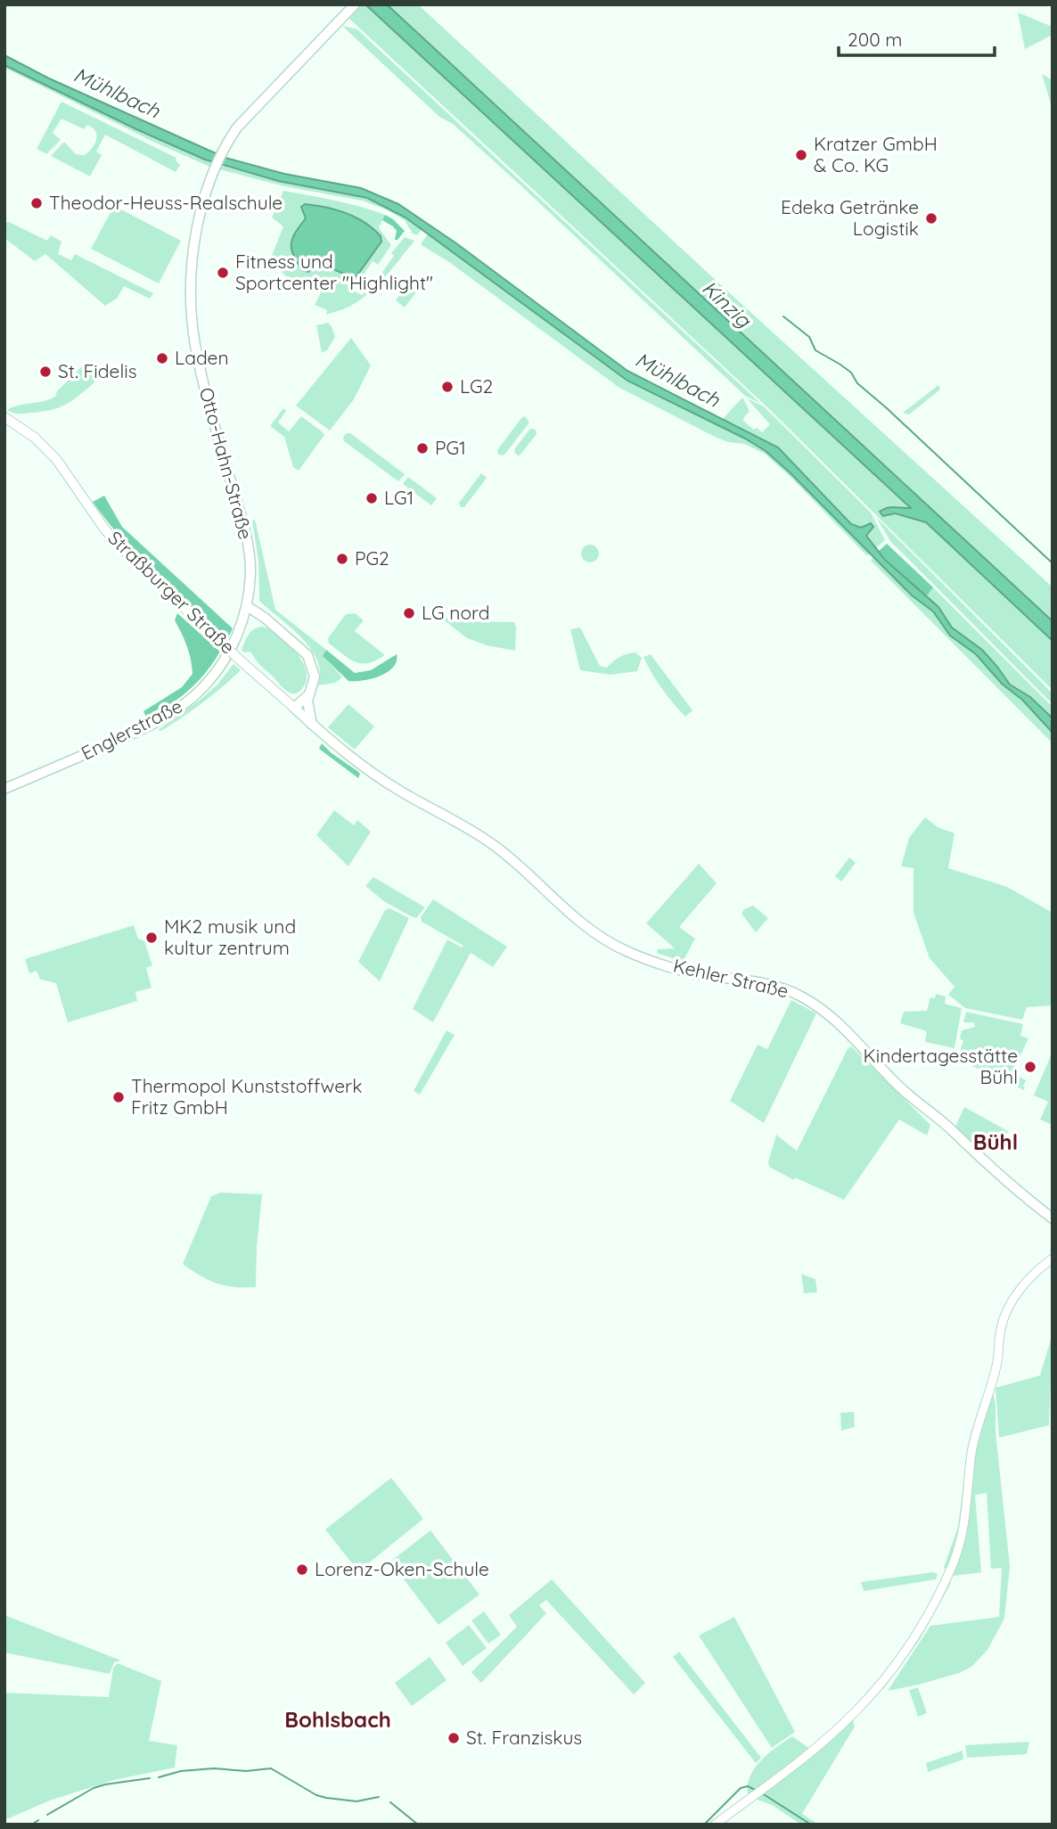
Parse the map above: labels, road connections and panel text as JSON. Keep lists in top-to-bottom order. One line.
{"streets":{"main road":["Otto-Hahn-Straße","Straßburger Straße","Englerstraße","Kehler Straße"]},"crossings":[["Otto-Hahn-Straße","Englerstraße"],["Straßburger Straße","Kehler Straße"]],"districts":["Bühl","Bohlsbach"],"water":["Mühlbach","Kinzig"],"places":["Kratzer GmbH & Co. KG","Theodor-Heuss-Realschule","Edeka Getränke Logistik","Fitness und Sportcenter \"Highlight\"","Laden","St. Fidelis","LG2","PG1","LG1","PG2","LG nord","MK2 musik und kultur zentrum","Kindertagesstätte Bühl","Thermopol Kunststoffwerk Fritz GmbH","Lorenz-Oken-Schule","St. Franziskus"],"scale_bar":"200 m"}
